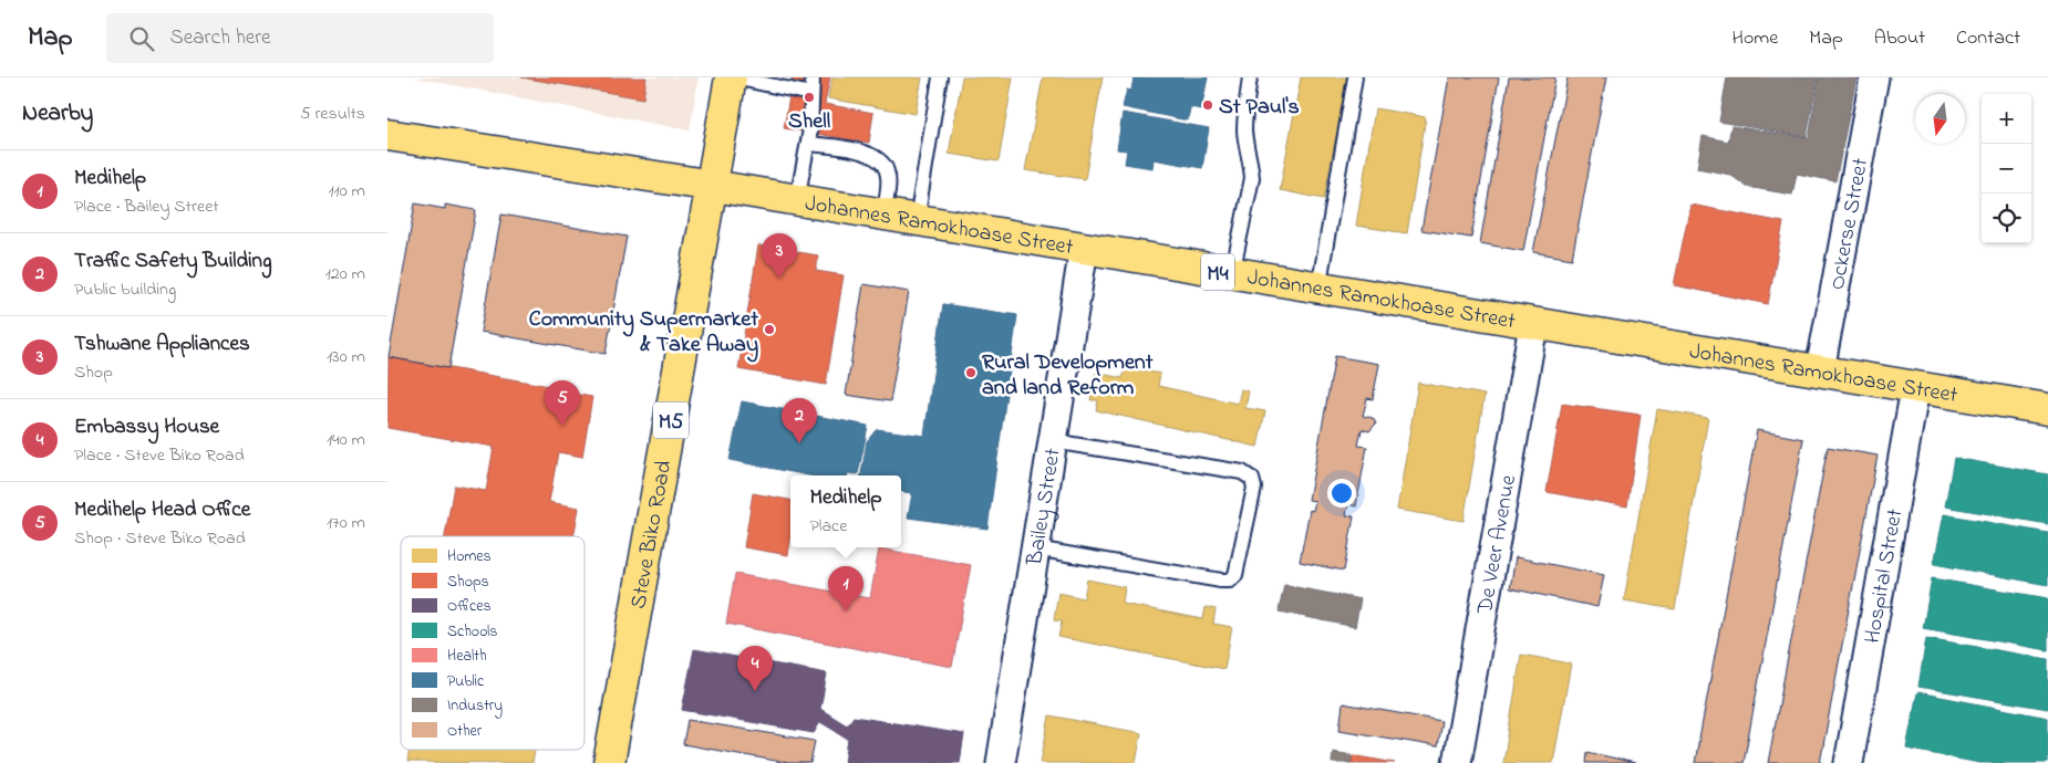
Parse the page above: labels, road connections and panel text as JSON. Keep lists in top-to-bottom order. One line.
{"streets":{"main road":["Johannes Ramokhoase Street","M4","M5","Steve Biko Road"],"street":["Ockerse Street","Bailey Street","De Veer Avenue","Hospital Street"]},"crossings":[["Johannes Ramokhoase Street","Ockerse Street"],["Johannes Ramokhoase Street","Bailey Street"],["Johannes Ramokhoase Street","Steve Biko Road"],["Johannes Ramokhoase Street","De Veer Avenue"],["Johannes Ramokhoase Street","Hospital Street"]],"places":["Shell","St Paul's","Community Supermarket & Take Away","Rural Development and land Reform"],"legend":["Homes","Shops","Offices","Schools","Health","Public","Industry","Other"],"north":"bottom","page":{"header":"Map","search":"Search here","nav":["Home","Map","About","Contact"],"heading":["Nearby","5 results"],"map_buttons":["+","−"],"list":[{"mark":"1","name":"Medihelp","note":"Place · Bailey Street","value":"110 m"},{"mark":"2","name":"Traffic Safety Building","note":"Public building","value":"120 m"},{"mark":"3","name":"Tshwane Appliances","note":"Shop","value":"130 m"},{"mark":"4","name":"Embassy House","note":"Place · Steve Biko Road","value":"140 m"},{"mark":"5","name":"Medihelp Head Office","note":"Shop · Steve Biko Road","value":"170 m"}],"pins":["3","5","2","1","4"],"popup":["Medihelp","Place"]}}
